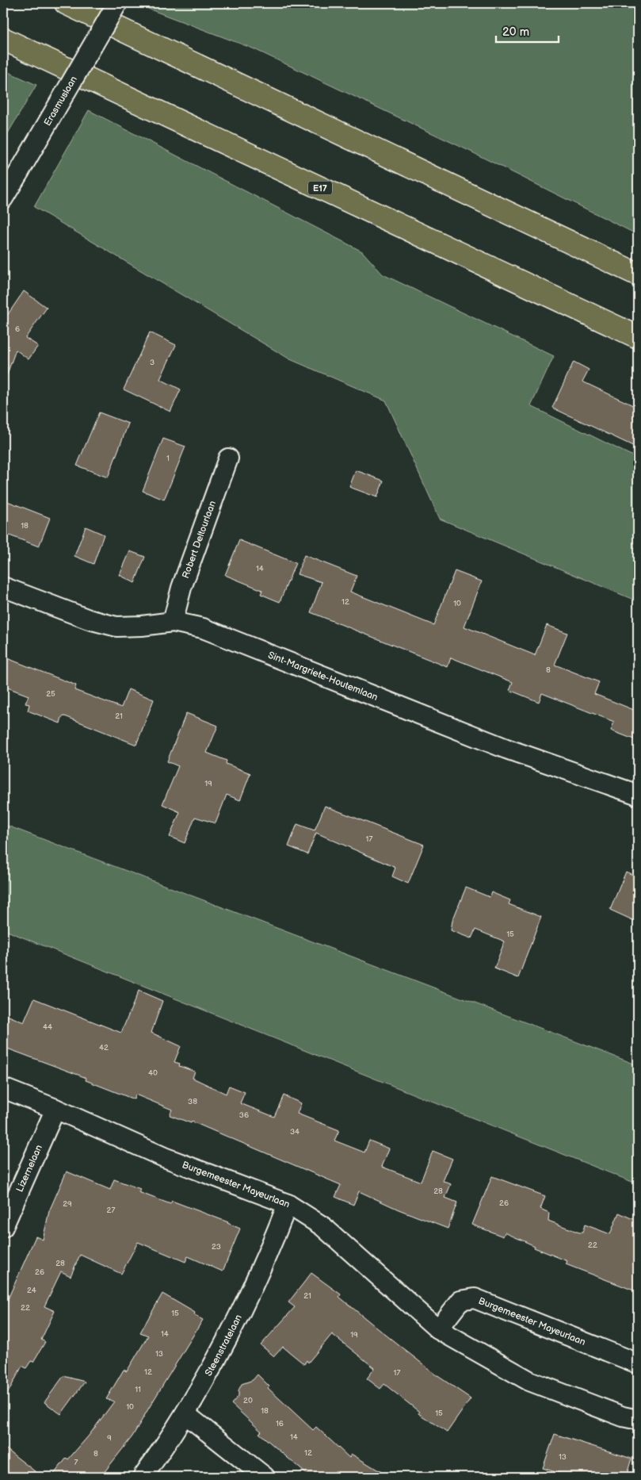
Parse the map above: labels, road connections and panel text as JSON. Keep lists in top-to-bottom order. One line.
{"streets":{"highway":["E17"],"street":["Erasmuslaan","Robert Deltourlaan","Sint-Margriete-Houtemlaan","Lizernelaan","Burgemeester Mayeurlaan","Steenstratelaan"]},"crossings":[["Robert Deltourlaan","Sint-Margriete-Houtemlaan"],["Lizernelaan","Burgemeester Mayeurlaan"],["Burgemeester Mayeurlaan","Steenstratelaan"]],"house_numbers":["6","3","1","18","14","12","10","8","25","21","19","17","15","44","42","40","38","36","34","28","26","29","27","22","23","28","26","24","21","22","15","14","19","13","12","17","11","20","10","18","15","16","14","9","12","8","13","7"],"scale_bar":"20 m"}
